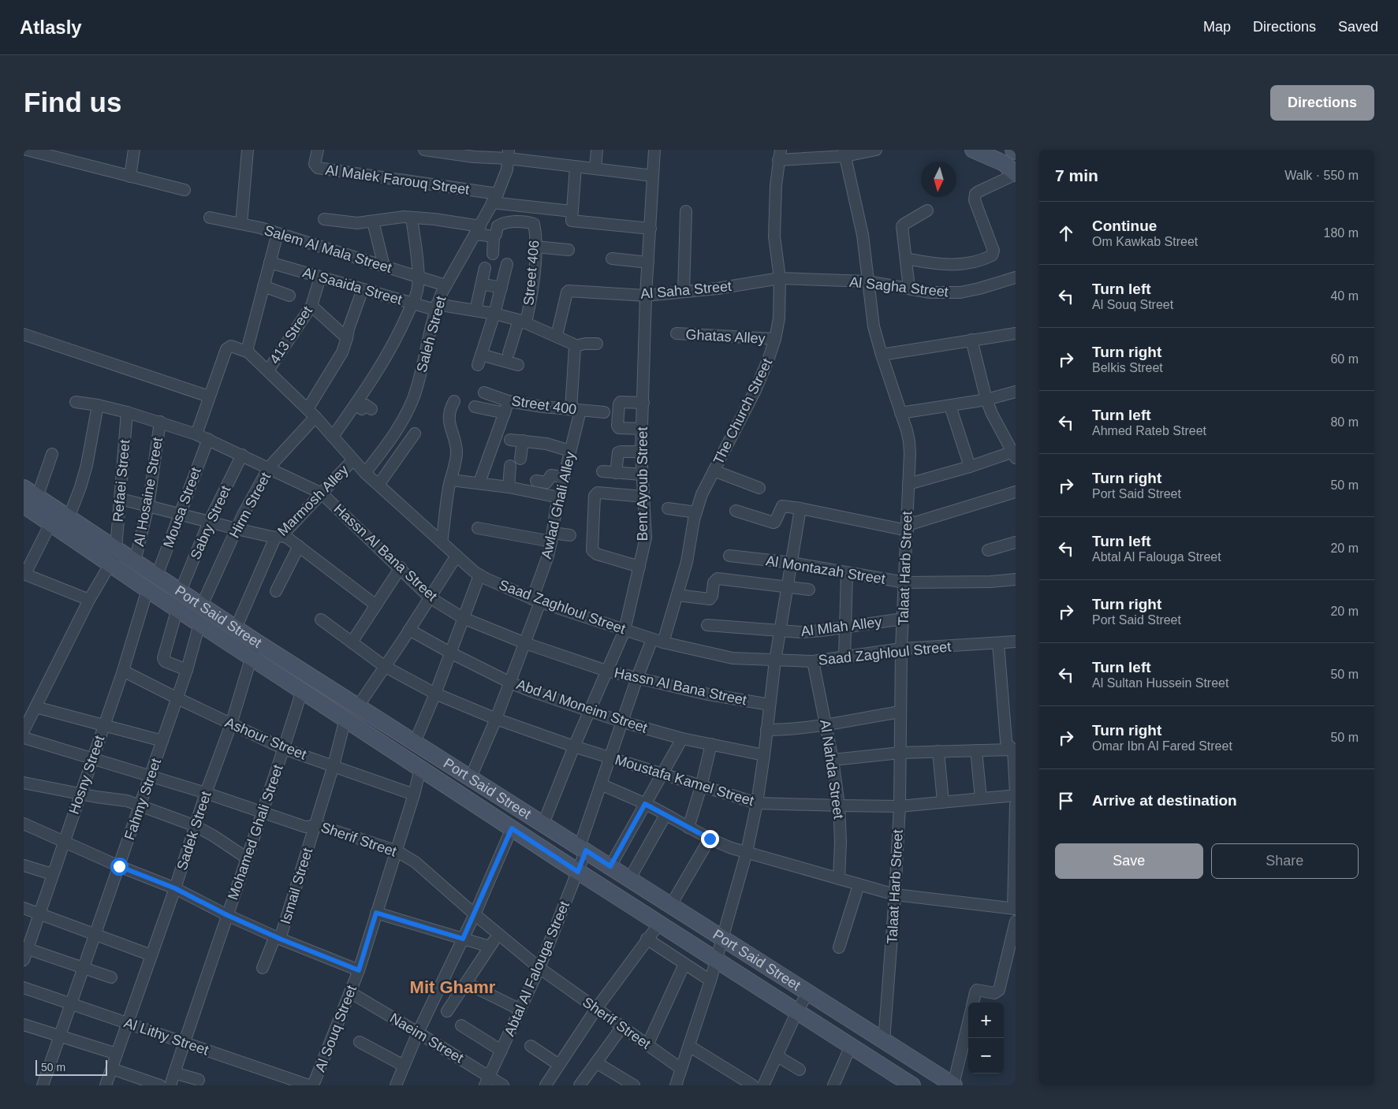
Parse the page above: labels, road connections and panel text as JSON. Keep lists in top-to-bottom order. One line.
{"streets":{"street":["Al Malek Farouq Street","Salem Al Mala Street","Street 406","Al Saaida Street","Al Sagha Street","Al Saha Street","Saleh Street","413 Street","Ghatas Alley","Street 400","The Church Street","Refaei Street","Bent Ayoub Street","Al Hosaine Street","Marmosh Alley","Hirm Street","Awlad Ghali Alley","Mousa Street","Sabry Street","Hassn Al Bana Street","Talaat Harb Street","Al Montazah Street","Saad Zaghloul Street","Port Said Street","Al Mlah Alley","Abd Al Moneim Street","Ashour Street","Al Nahda Street","Hosny Street","Moustafa Kamel Street","Fahmy Street","Sadek Street","Mohamed Ghali Street","Sherif Street","Ismail Street","Abtal Al Falouga Street","Al Souq Street","Al Lithy Street","Naeim Street"]},"crossings":[["Al Malek Farouq Street","Saleh Street"],["Salem Al Mala Street","Saleh Street"],["Al Saaida Street","Saleh Street"],["Al Saaida Street","413 Street"],["Al Saaida Street","Hirm Street"],["Al Sagha Street","Al Saha Street"],["Al Sagha Street","The Church Street"],["Al Sagha Street","Talaat Harb Street"],["Al Saha Street","The Church Street"],["Al Saha Street","Bent Ayoub Street"],["Saleh Street","Saad Zaghloul Street"],["413 Street","Saad Zaghloul Street"],["Ghatas Alley","The Church Street"],["Street 400","Awlad Ghali Alley"],["The Church Street","Saad Zaghloul Street"],["Refaei Street","Hassn Al Bana Street"],["Refaei Street","Port Said Street"],["Bent Ayoub Street","Hassn Al Bana Street"],["Bent Ayoub Street","Saad Zaghloul Street"],["Bent Ayoub Street","Port Said Street"],["Bent Ayoub Street","Abd Al Moneim Street"],["Bent Ayoub Street","Moustafa Kamel Street"],["Al Hosaine Street","Hassn Al Bana Street"],["Al Hosaine Street","Port Said Street"],["Marmosh Alley","Hassn Al Bana Street"],["Marmosh Alley","Saad Zaghloul Street"],["Marmosh Alley","Port Said Street"],["Hirm Street","Hassn Al Bana Street"],["Hirm Street","Saad Zaghloul Street"],["Hirm Street","Port Said Street"],["Awlad Ghali Alley","Hassn Al Bana Street"],["Awlad Ghali Alley","Saad Zaghloul Street"],["Awlad Ghali Alley","Port Said Street"],["Awlad Ghali Alley","Abd Al Moneim Street"],["Awlad Ghali Alley","Moustafa Kamel Street"],["Mousa Street","Hassn Al Bana Street"],["Mousa Street","Port Said Street"],["Sabry Street","Hassn Al Bana Street"],["Sabry Street","Port Said Street"],["Hassn Al Bana Street","Abtal Al Falouga Street"],["Talaat Harb Street","Al Montazah Street"],["Talaat Harb Street","Saad Zaghloul Street"],["Talaat Harb Street","Port Said Street"],["Talaat Harb Street","Al Mlah Alley"],["Talaat Harb Street","Moustafa Kamel Street"],["Saad Zaghloul Street","Al Nahda Street"],["Saad Zaghloul Street","Abtal Al Falouga Street"],["Port Said Street","Hosny Street"],["Port Said Street","Fahmy Street"],["Port Said Street","Sadek Street"],["Port Said Street","Mohamed Ghali Street"],["Port Said Street","Ismail Street"],["Port Said Street","Abtal Al Falouga Street"],["Port Said Street","Al Souq Street"],["Abd Al Moneim Street","Abtal Al Falouga Street"],["Ashour Street","Hosny Street"],["Ashour Street","Fahmy Street"],["Ashour Street","Sadek Street"],["Ashour Street","Mohamed Ghali Street"],["Ashour Street","Ismail Street"],["Ashour Street","Al Souq Street"],["Al Nahda Street","Moustafa Kamel Street"],["Hosny Street","Sherif Street"],["Moustafa Kamel Street","Abtal Al Falouga Street"],["Fahmy Street","Sherif Street"],["Fahmy Street","Al Lithy Street"],["Sadek Street","Sherif Street"],["Sadek Street","Al Lithy Street"],["Mohamed Ghali Street","Sherif Street"],["Mohamed Ghali Street","Al Lithy Street"],["Sherif Street","Ismail Street"],["Sherif Street","Abtal Al Falouga Street"],["Sherif Street","Al Souq Street"],["Abtal Al Falouga Street","Naeim Street"],["Al Souq Street","Naeim Street"]],"districts":["Mit Ghamr"],"scale_bar":"50 m","north":"bottom","page":{"header":"Atlasly","nav":["Map","Directions","Saved"],"buttons":["Directions",["Save","Share"]],"title":"Find us","heading":["7 min","Walk · 550 m"],"list":[["Continue","Om Kawkab Street","180 m"],["Turn left","Al Souq Street","40 m"],["Turn right","Belkis Street","60 m"],["Turn left","Ahmed Rateb Street","80 m"],["Turn right","Port Said Street","50 m"],["Turn left","Abtal Al Falouga Street","20 m"],["Turn right","Port Said Street","20 m"],["Turn left","Al Sultan Hussein Street","50 m"],["Turn right","Omar Ibn Al Fared Street","50 m"],"Arrive at destination"],"map_buttons":["+","−"],"scale":"50 m"}}
